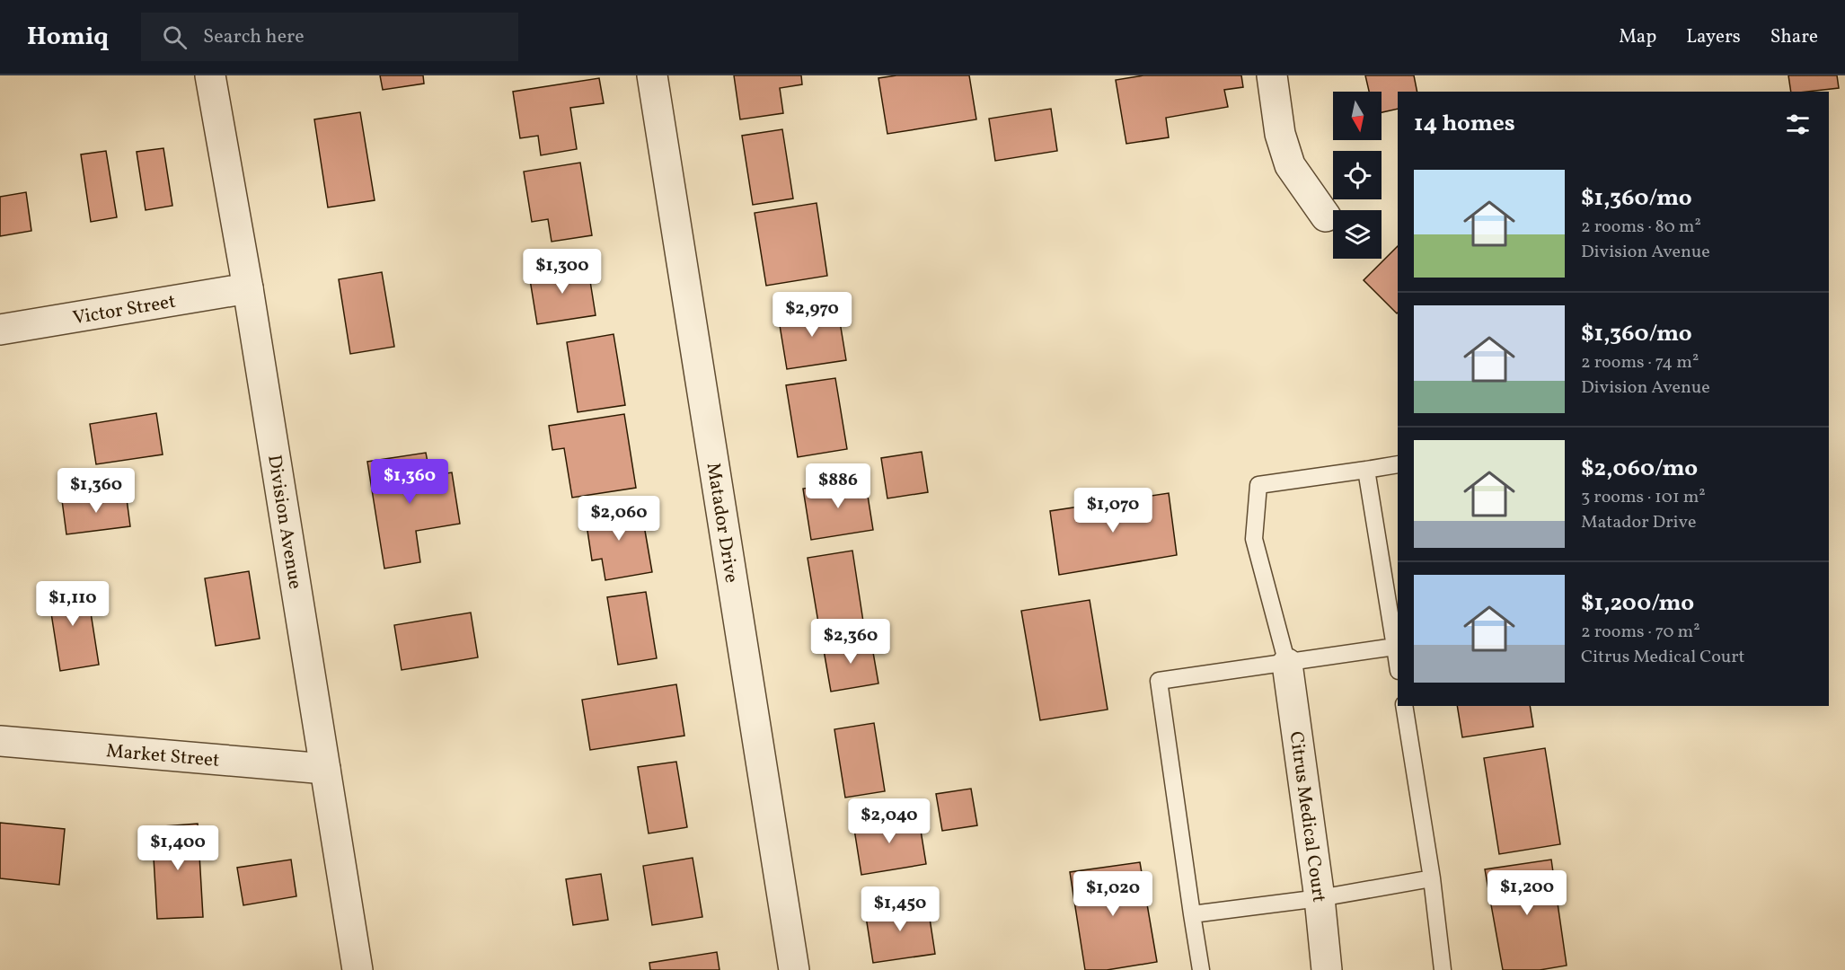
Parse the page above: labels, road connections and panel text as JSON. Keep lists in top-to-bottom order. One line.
{"streets":{"street":["Victor Street","Division Avenue","Matador Drive","Market Street","Citrus Medical Court"]},"crossings":[["Victor Street","Division Avenue"],["Division Avenue","Market Street"]],"north":"bottom","page":{"header":"Homiq","search":"Search here","nav":["Map","Layers","Share"],"heading":"14 homes","list":[{"name":"$1,360/mo","note":"2 rooms · 80 m² · Division Avenue"},{"name":"$1,360/mo","note":"2 rooms · 74 m² · Division Avenue"},{"name":"$2,060/mo","note":"3 rooms · 101 m² · Matador Drive"},{"name":"$1,200/mo","note":"2 rooms · 70 m² · Citrus Medical Court"}],"price":["$1,300","$2,970","$1,360","$886","$1,360","$1,070","$2,060","$1,110","$2,360","$2,040","$1,400","$1,200","$1,020","$1,450"]}}
